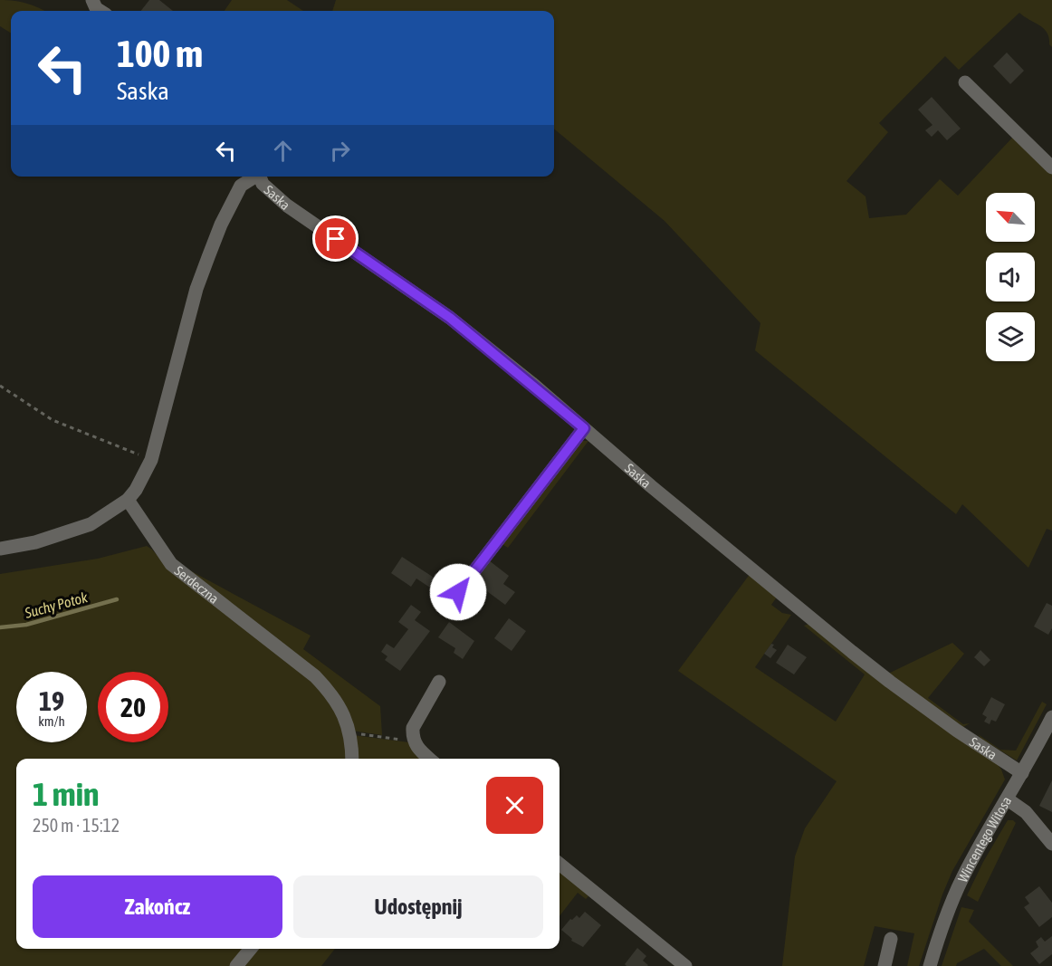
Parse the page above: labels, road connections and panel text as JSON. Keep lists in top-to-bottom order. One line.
{"streets":{"street":["Saska","Serdeczna","Wincentego Witosa"]},"crossings":[["Saska","Serdeczna"],["Saska","Wincentego Witosa"]],"water":["Suchy Potok"],"north":"top left","page":{"turn":["100 m","Saska"],"speed":"19 km/h","limit":"20","heading":["1 min","250 m · 15:12"],"buttons":["Zakończ","Udostępnij"]}}
